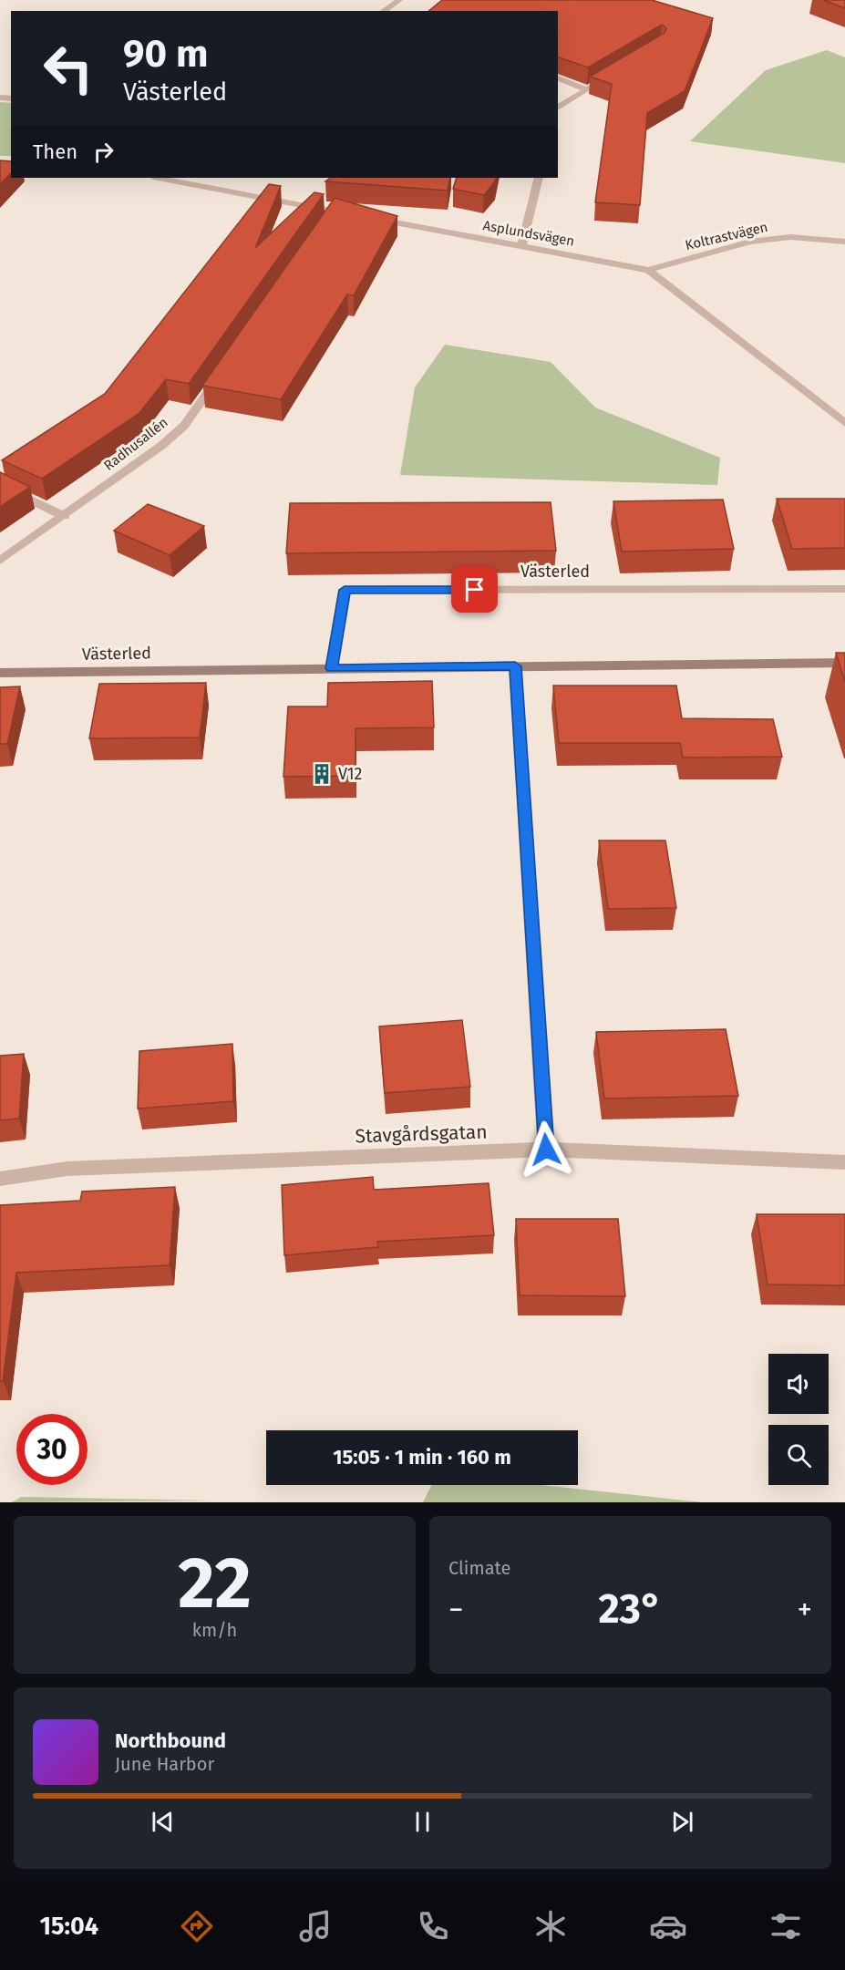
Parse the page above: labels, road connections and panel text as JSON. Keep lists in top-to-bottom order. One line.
{"streets":{"street":["Asplundsvägen","Koltrastvägen","Radhusallén","Västerled","Stavgårdsgatan"]},"crossings":[["Asplundsvägen","Koltrastvägen"]],"places":{"building":["V12"]},"page":{"turn":["90 m","Västerled"],"then":"Then","limit":"30","trip":"15:05 · 1 min · 160 m","tile":[["22","km/h"],"Climate"],"heat":["−","23°","+"],"song":["Northbound","June Harbor"],"tabs":"15:04"}}
